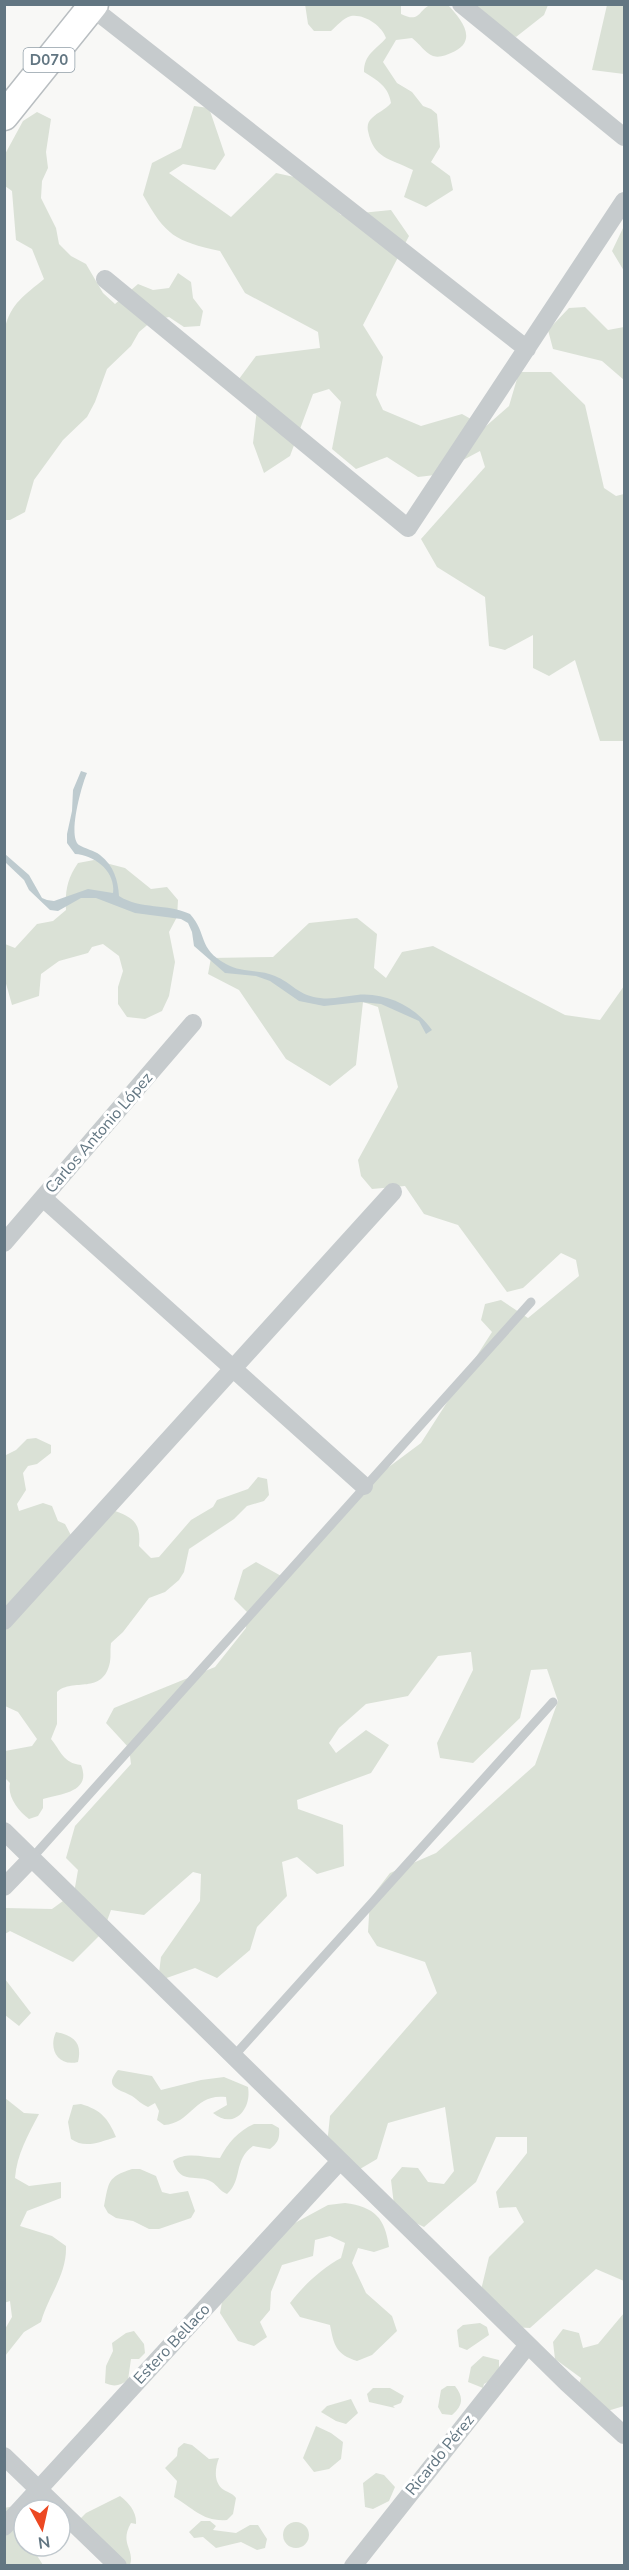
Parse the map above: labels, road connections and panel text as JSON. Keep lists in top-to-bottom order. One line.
{"streets":{"main road":["D070"],"street":["Carlos Antonio López","Estero Bellaco","Ricardo Pérez"]},"north":"bottom"}
